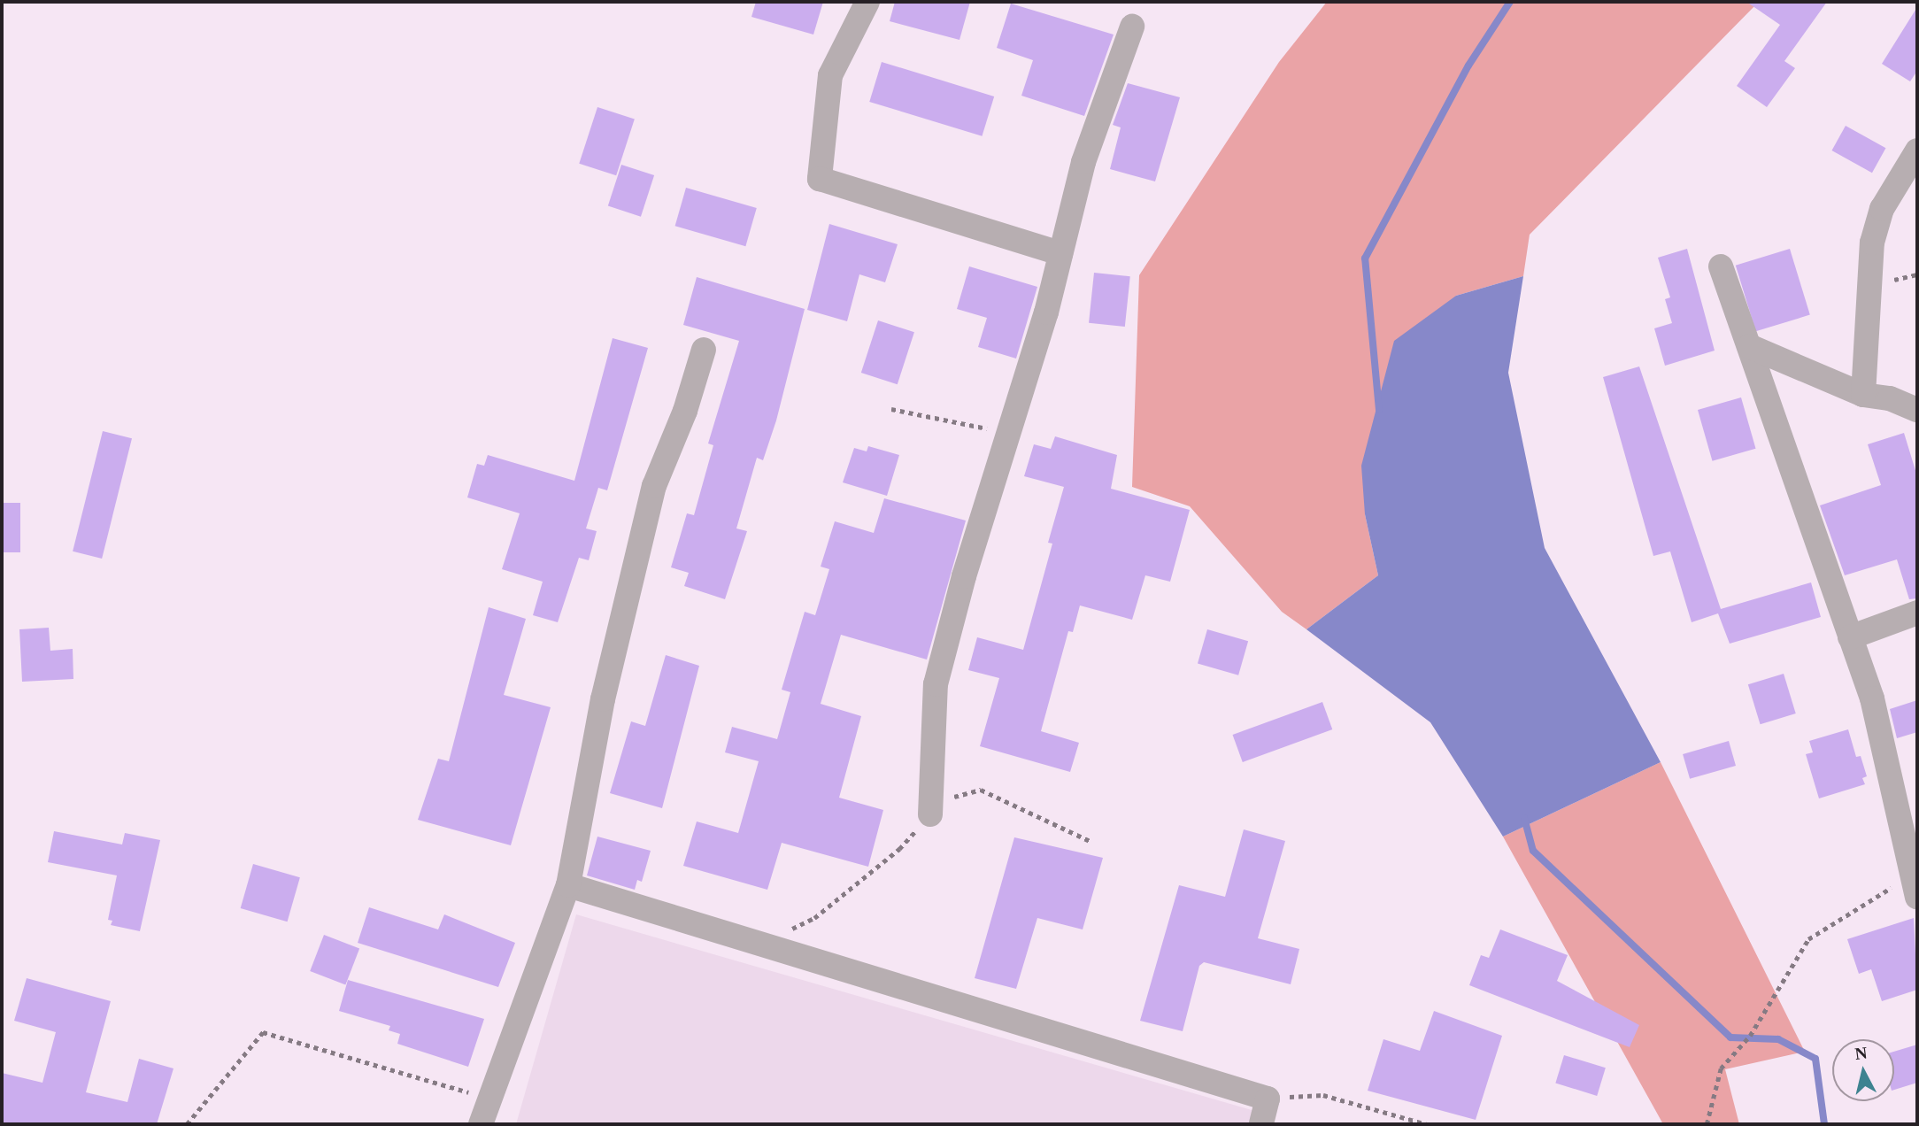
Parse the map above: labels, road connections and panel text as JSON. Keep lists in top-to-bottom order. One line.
{"north":"top"}
